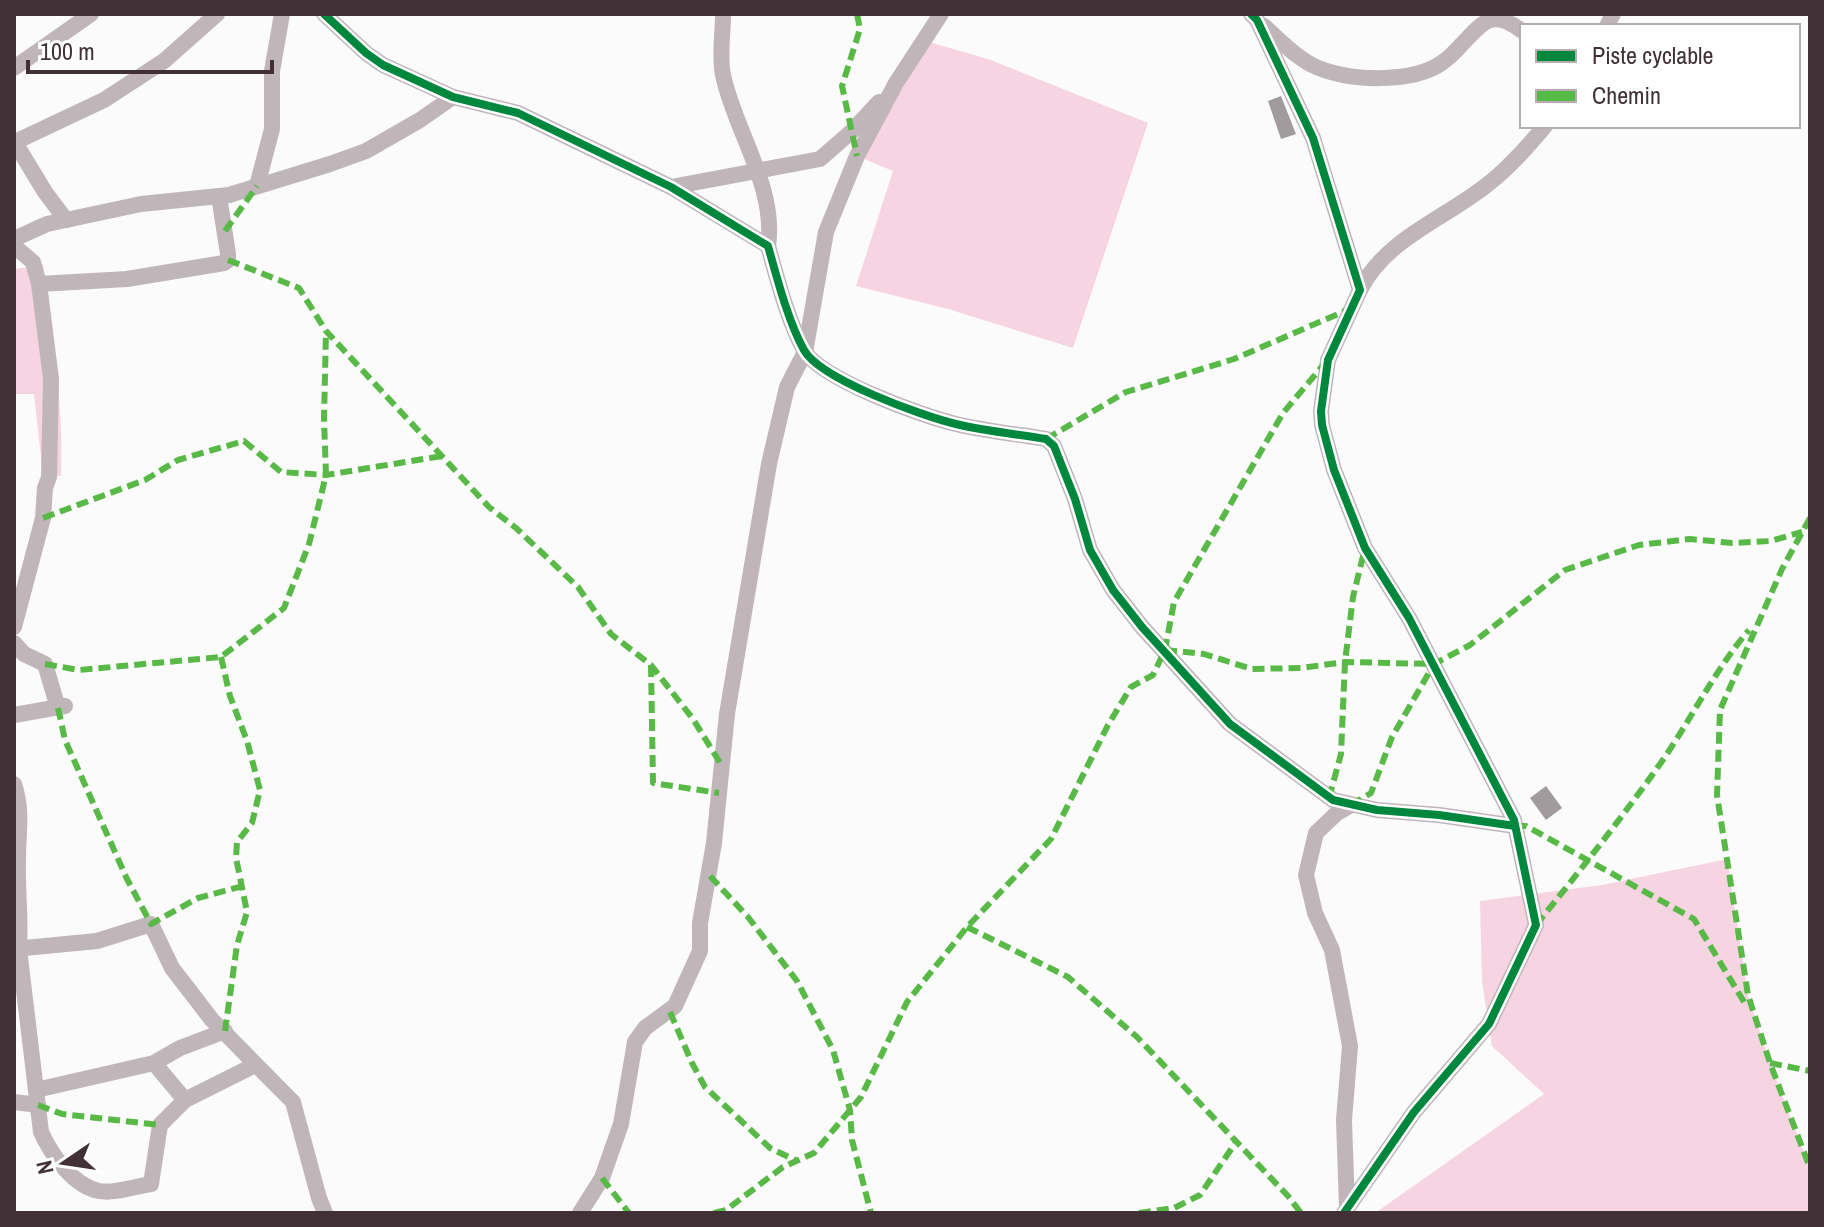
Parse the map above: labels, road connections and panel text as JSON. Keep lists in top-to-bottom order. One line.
{"legend":["Piste cyclable","Chemin"],"scale_bar":"100 m","north":"left"}
